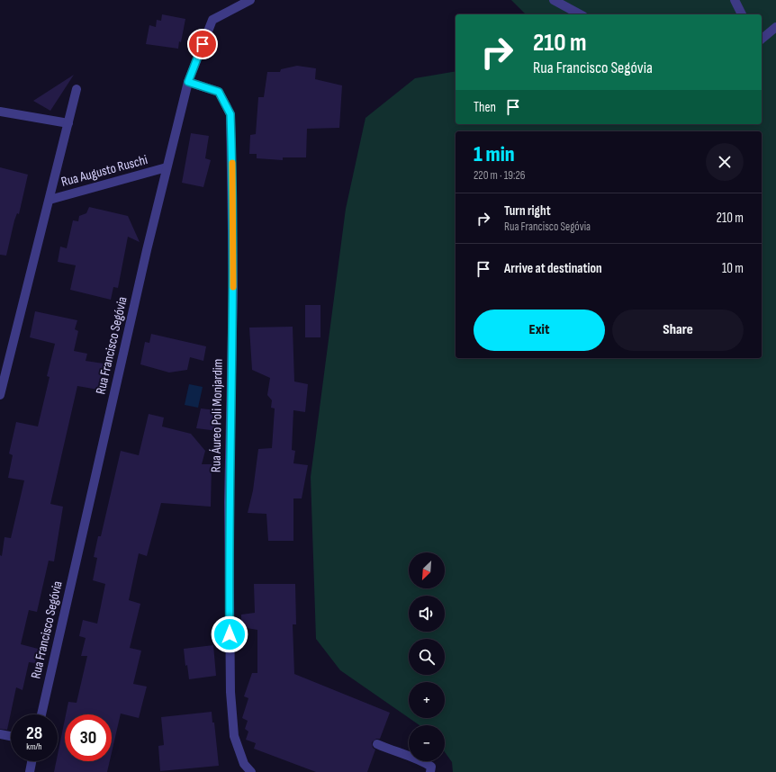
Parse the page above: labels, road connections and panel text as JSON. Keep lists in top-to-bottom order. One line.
{"streets":{"street":["Rua Augusto Ruschi","Rua Francisco Segóvia","Rua Áureo Poli Monjardim"]},"crossings":[["Rua Augusto Ruschi","Rua Francisco Segóvia"],["Rua Francisco Segóvia","Rua Áureo Poli Monjardim"]],"north":"bottom left","page":{"turn":["210 m","Rua Francisco Segóvia"],"then":"Then","heading":["1 min","220 m · 19:26"],"list":[{"name":"Turn right","note":"Rua Francisco Segóvia","value":"210 m"},{"name":"Arrive at destination","value":"10 m"}],"buttons":["Exit","Share"],"map_buttons":["+","−"],"speed":"28 km/h","limit":"30"}}
